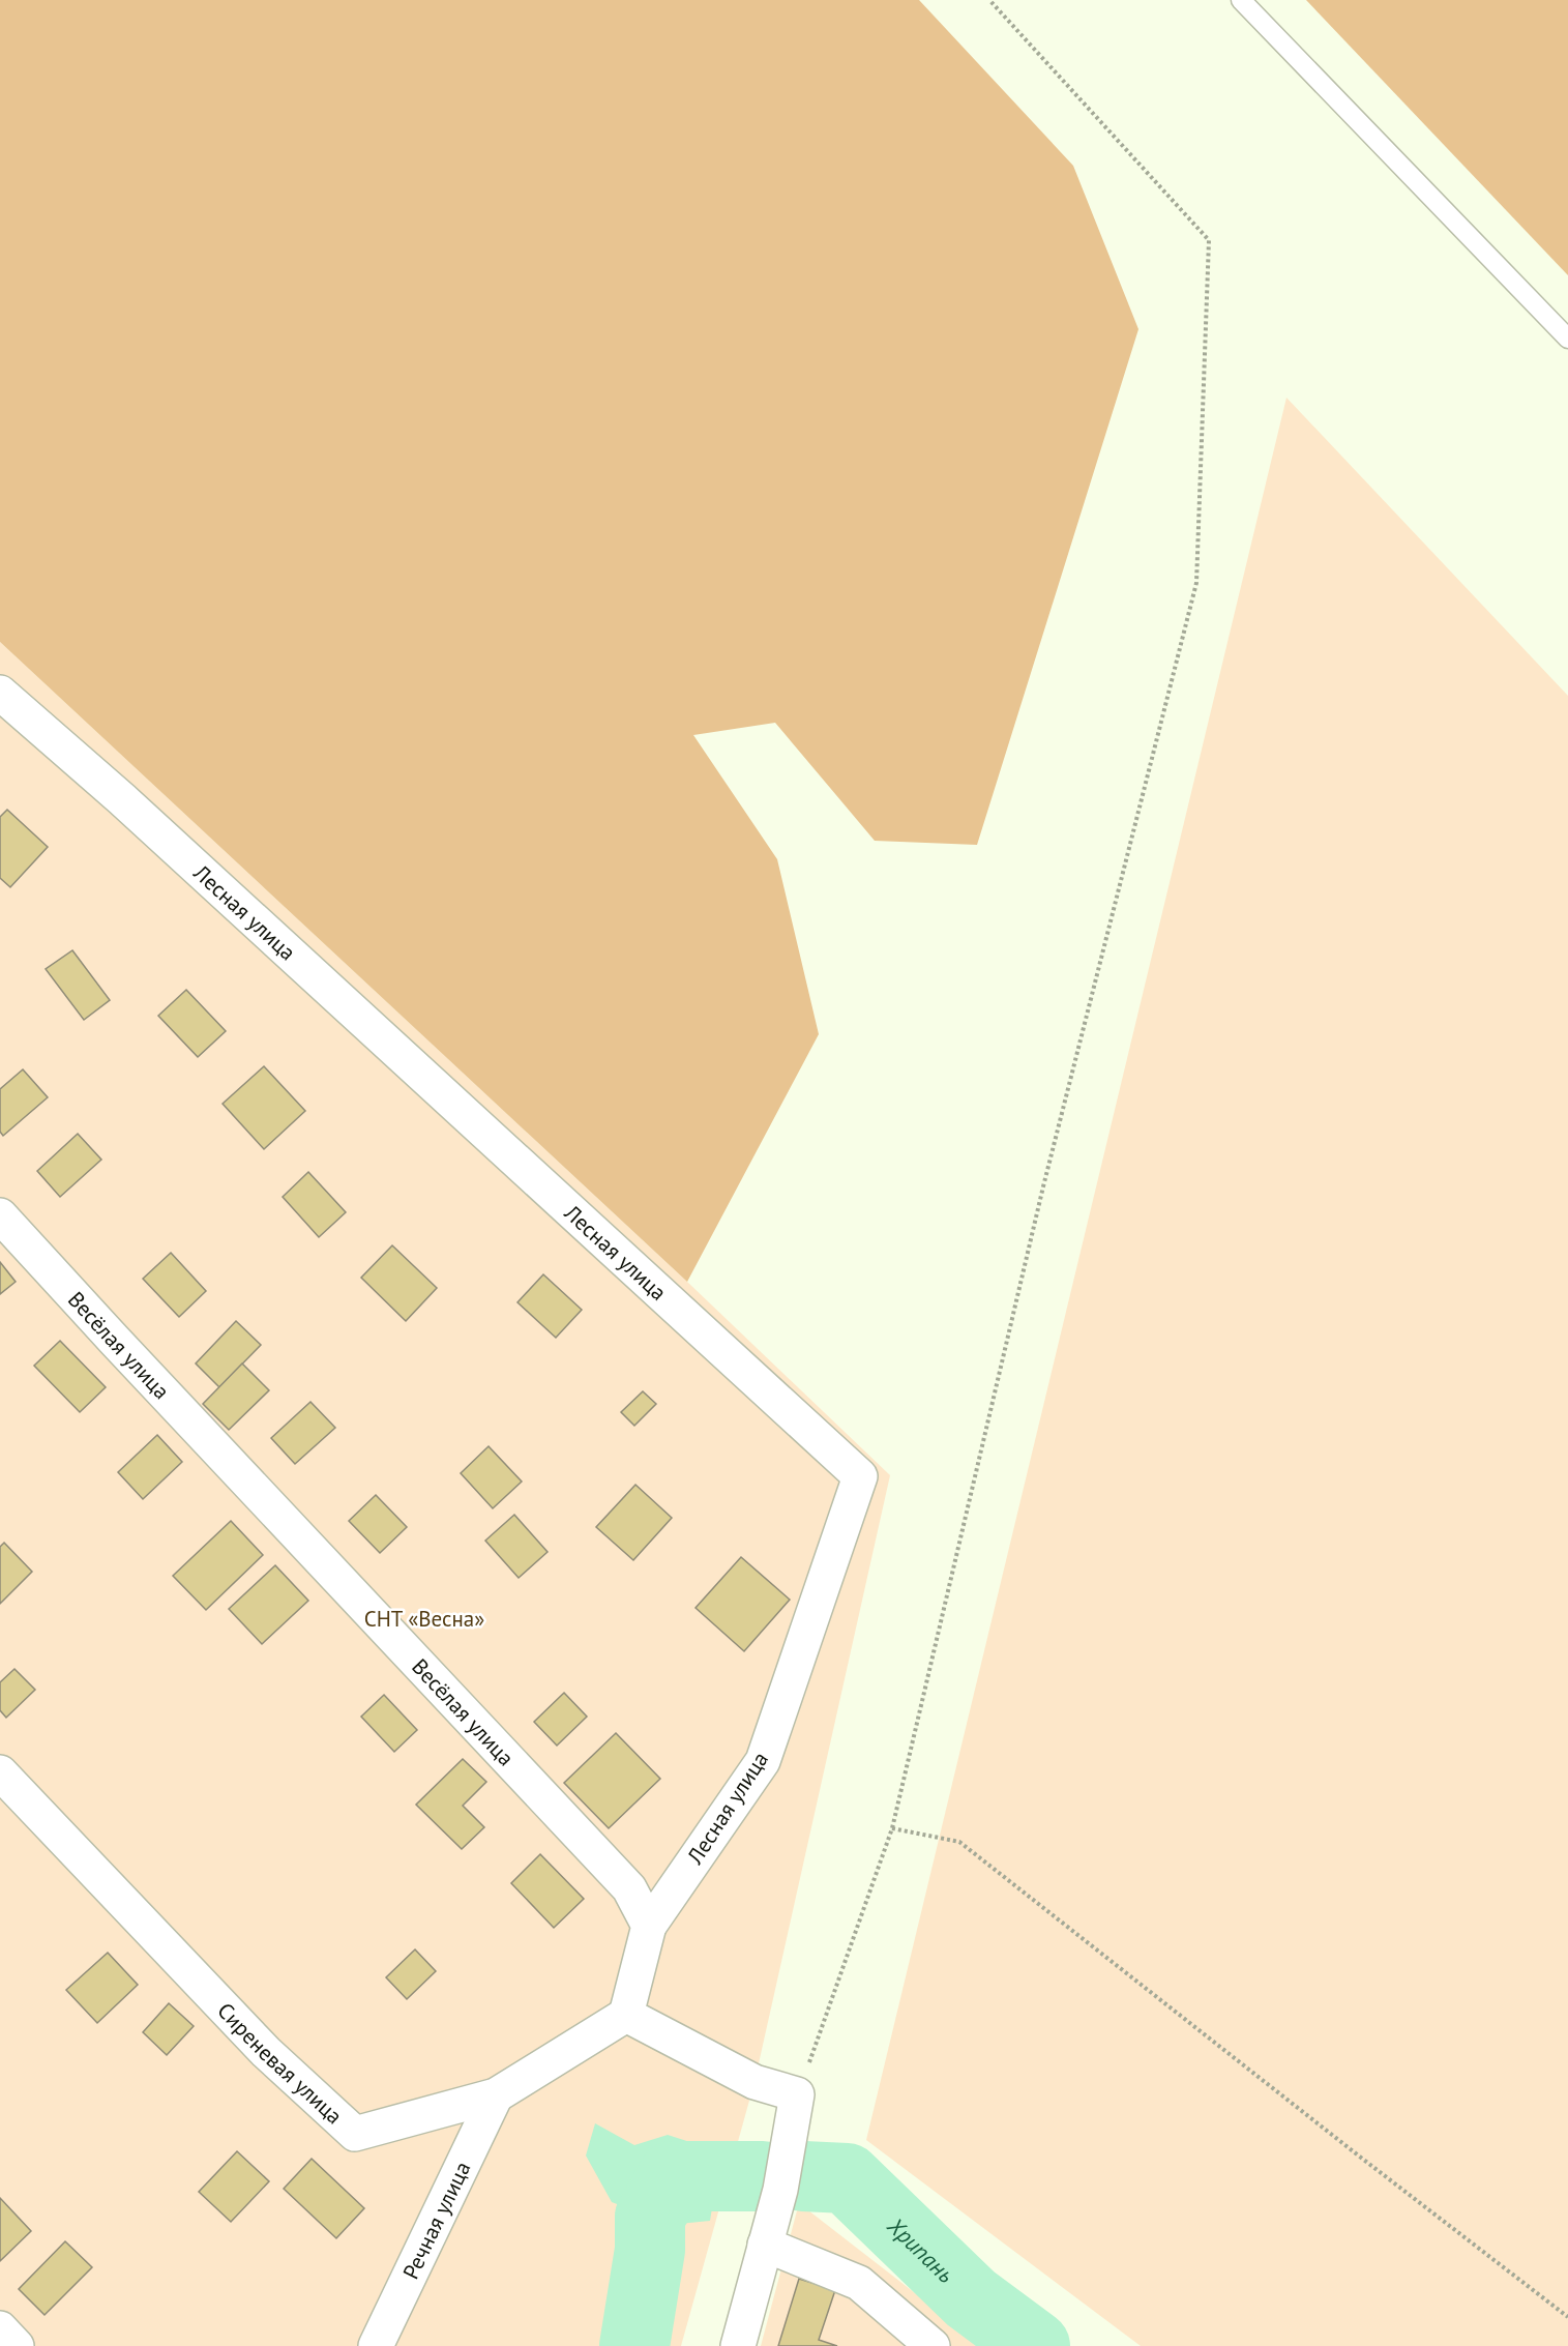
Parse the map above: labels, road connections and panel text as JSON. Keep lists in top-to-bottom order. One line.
{"streets":{"street":["Лесная улица","Весёлая улица","Сиреневая улица","Речная улица"]},"crossings":[["Лесная улица","Весёлая улица"],["Сиреневая улица","Речная улица"]],"water":["Хрипань"],"parks":["СНТ «Весна»"]}
